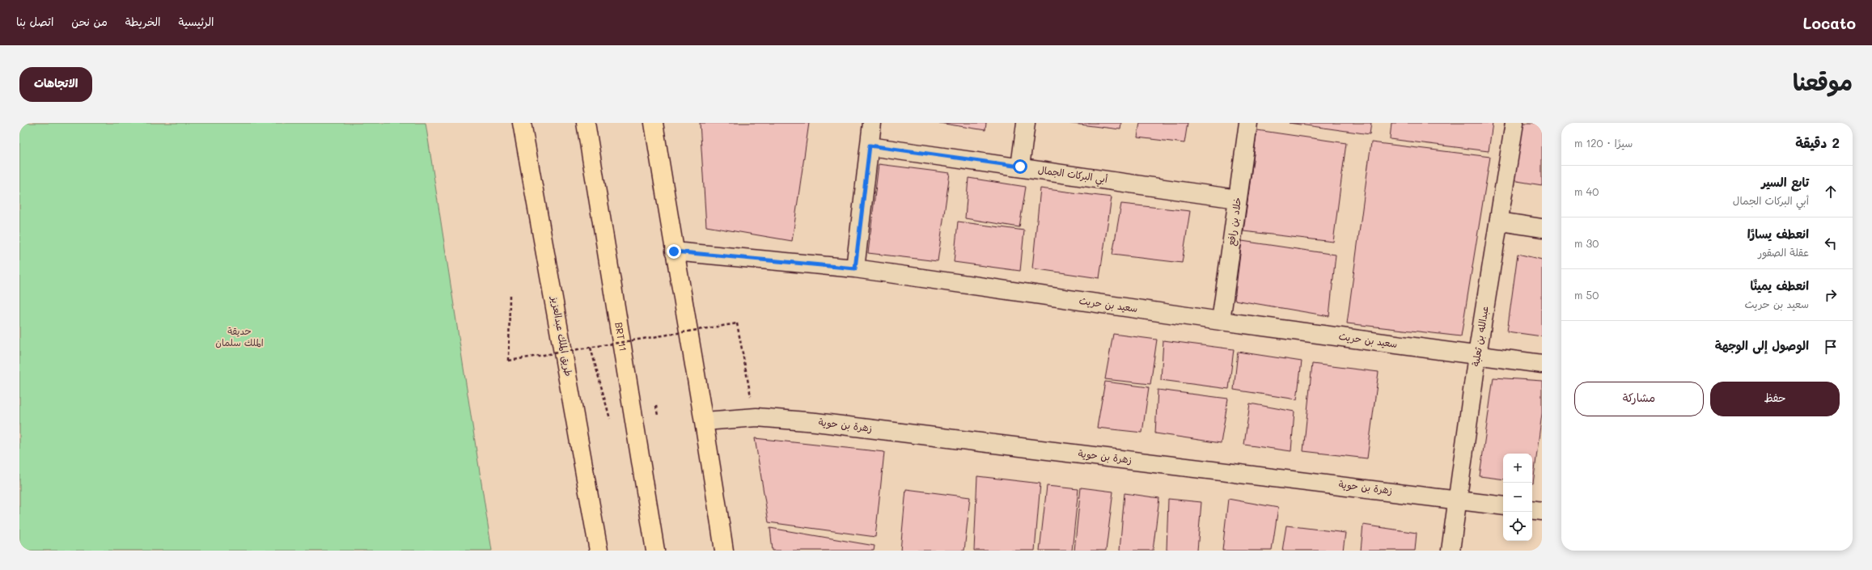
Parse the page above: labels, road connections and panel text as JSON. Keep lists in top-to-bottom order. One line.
{"streets":{"main road":["طريق الملك عبدالعزيز","BRT 11"],"street":["أبي البركات الجمال","خلاد بن رافع","سعيد بن حريث","عبدالله بن ثعلبة","زهرة بن حوية"]},"crossings":[["أبي البركات الجمال","خلاد بن رافع"],["خلاد بن رافع","سعيد بن حريث"],["سعيد بن حريث","عبدالله بن ثعلبة"],["عبدالله بن ثعلبة","زهرة بن حوية"]],"parks":["حديقة الملك سلمان"],"page":{"header":"Locato","nav":["الرئيسية","الخريطة","من نحن","اتصل بنا"],"title":"موقعنا","buttons":["الاتجاهات",["حفظ","مشاركة"]],"heading":["2 دقيقة","سيرًا · 120 m"],"list":[["تابع السير","أبي البركات الجمال","40 m"],["انعطف يسارًا","عقلة الصقور","30 m"],["انعطف يمينًا","سعيد بن حريث","50 m"],"الوصول إلى الوجهة"],"map_buttons":["+","−"]}}
